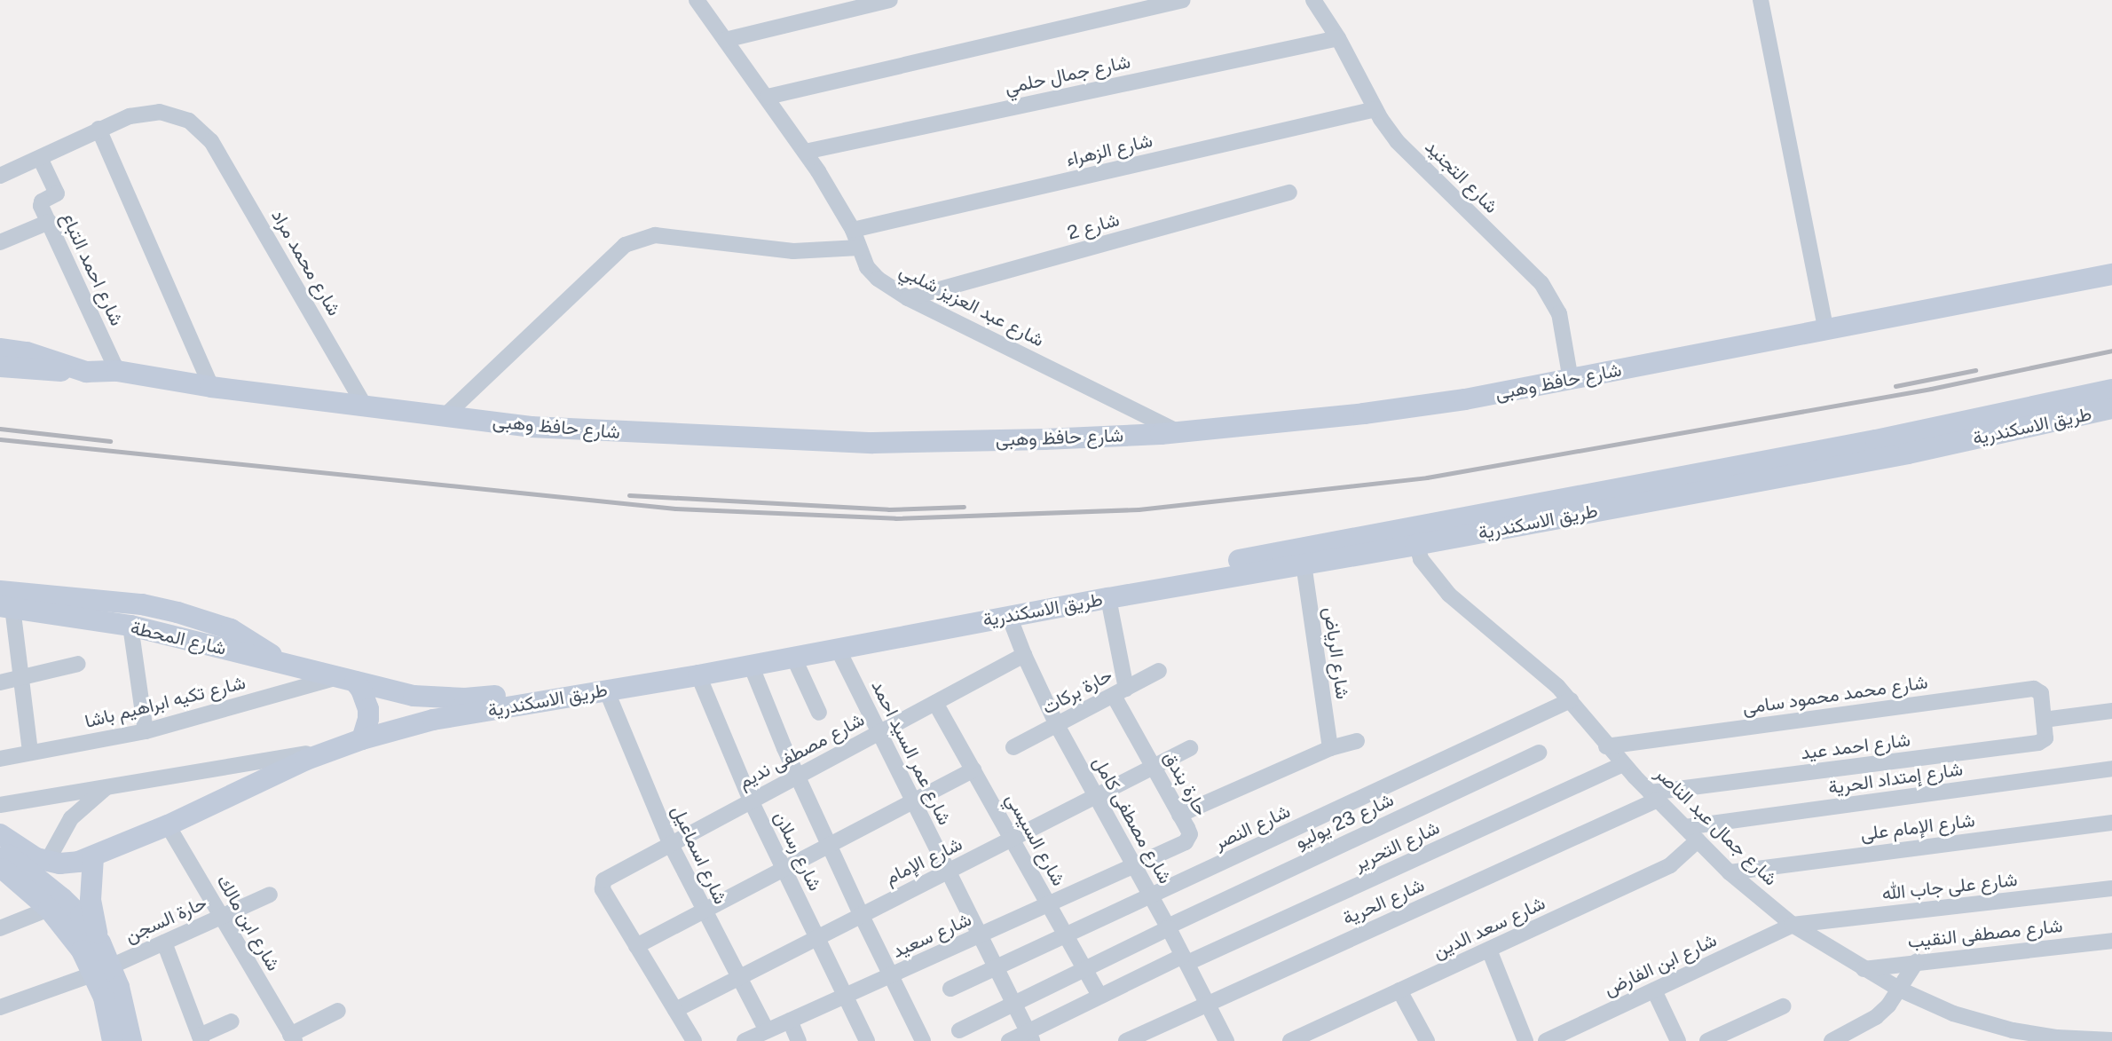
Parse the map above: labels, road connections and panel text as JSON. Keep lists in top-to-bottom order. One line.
{"streets":{"main road":["شارع حافظ وهبى","طريق الاسكندرية","شارع المحطة"],"street":["شارع جمال حلمي","شارع الزهراء","شارع التجنيد","شارع 2","شارع محمد مراد","شارع احمد التباع","شارع عبد العزيز شلبي","شارع الرياض","حارة بركات","شارع محمد محمود سامى","شارع تكيه ابراهيم باشا","شارع احمد عيد","شارع مصطفى نديم","شارع عمر السيد احمد","شارع إمتداد الحرية","حارة بندق","شارع مصطفى كامل","شارع 23 يوليو","شارع جمال عبد الناصر","شارع النصر","شارع الإمام على","شارع السيسي","شارع التحرير","شارع رسلان","شارع اسماعيل","شارع الإمام","شارع على جاب الله","شارع الحرية","حارة السجن","شارع ابن مالك","شارع سعد الدين","شارع مصطفى النقيب","شارع سعيد","شارع ابن الفارض"]},"crossings":[["شارع جمال حلمي","شارع التجنيد"],["شارع جمال حلمي","شارع عبد العزيز شلبي"],["شارع الزهراء","شارع التجنيد"],["شارع الزهراء","شارع عبد العزيز شلبي"],["شارع التجنيد","شارع حافظ وهبى"],["شارع 2","شارع عبد العزيز شلبي"],["شارع محمد مراد","شارع احمد التباع"],["شارع محمد مراد","شارع حافظ وهبى"],["شارع احمد التباع","شارع حافظ وهبى"],["شارع عبد العزيز شلبي","شارع حافظ وهبى"],["طريق الاسكندرية","شارع المحطة"],["طريق الاسكندرية","شارع الرياض"],["طريق الاسكندرية","شارع تكيه ابراهيم باشا"],["طريق الاسكندرية","شارع عمر السيد احمد"],["طريق الاسكندرية","حارة بندق"],["طريق الاسكندرية","شارع مصطفى كامل"],["طريق الاسكندرية","شارع جمال عبد الناصر"],["طريق الاسكندرية","شارع رسلان"],["طريق الاسكندرية","شارع اسماعيل"],["طريق الاسكندرية","شارع ابن مالك"],["شارع المحطة","شارع تكيه ابراهيم باشا"],["حارة بركات","حارة بندق"],["حارة بركات","شارع مصطفى كامل"],["شارع محمد محمود سامى","شارع احمد عيد"],["شارع محمد محمود سامى","شارع جمال عبد الناصر"],["شارع احمد عيد","شارع جمال عبد الناصر"],["شارع احمد عيد","شارع الحرية"],["شارع مصطفى نديم","شارع عمر السيد احمد"],["شارع مصطفى نديم","شارع مصطفى كامل"],["شارع مصطفى نديم","شارع السيسي"],["شارع مصطفى نديم","شارع رسلان"],["شارع مصطفى نديم","شارع اسماعيل"],["شارع عمر السيد احمد","شارع 23 يوليو"],["شارع عمر السيد احمد","شارع النصر"],["شارع عمر السيد احمد","شارع التحرير"],["شارع عمر السيد احمد","شارع الإمام"],["شارع عمر السيد احمد","شارع سعيد"],["شارع إمتداد الحرية","شارع جمال عبد الناصر"],["حارة بندق","شارع مصطفى كامل"],["حارة بندق","شارع الإمام"],["حارة بندق","شارع سعيد"],["شارع مصطفى كامل","شارع 23 يوليو"],["شارع مصطفى كامل","شارع النصر"],["شارع مصطفى كامل","شارع التحرير"],["شارع مصطفى كامل","شارع الإمام"],["شارع مصطفى كامل","شارع الحرية"],["شارع مصطفى كامل","شارع سعيد"],["شارع 23 يوليو","شارع السيسي"],["شارع جمال عبد الناصر","شارع النصر"],["شارع جمال عبد الناصر","شارع الإمام على"],["شارع جمال عبد الناصر","شارع التحرير"],["شارع جمال عبد الناصر","شارع على جاب الله"],["شارع جمال عبد الناصر","شارع الحرية"],["شارع جمال عبد الناصر","شارع سعد الدين"],["شارع جمال عبد الناصر","شارع مصطفى النقيب"],["شارع جمال عبد الناصر","شارع ابن الفارض"],["شارع النصر","شارع السيسي"],["شارع السيسي","شارع التحرير"],["شارع السيسي","شارع الإمام"],["شارع السيسي","شارع سعيد"],["شارع رسلان","شارع الإمام"],["شارع رسلان","شارع سعيد"],["شارع اسماعيل","شارع الإمام"],["شارع اسماعيل","شارع سعيد"],["شارع على جاب الله","شارع ابن الفارض"],["حارة السجن","شارع ابن مالك"]]}
